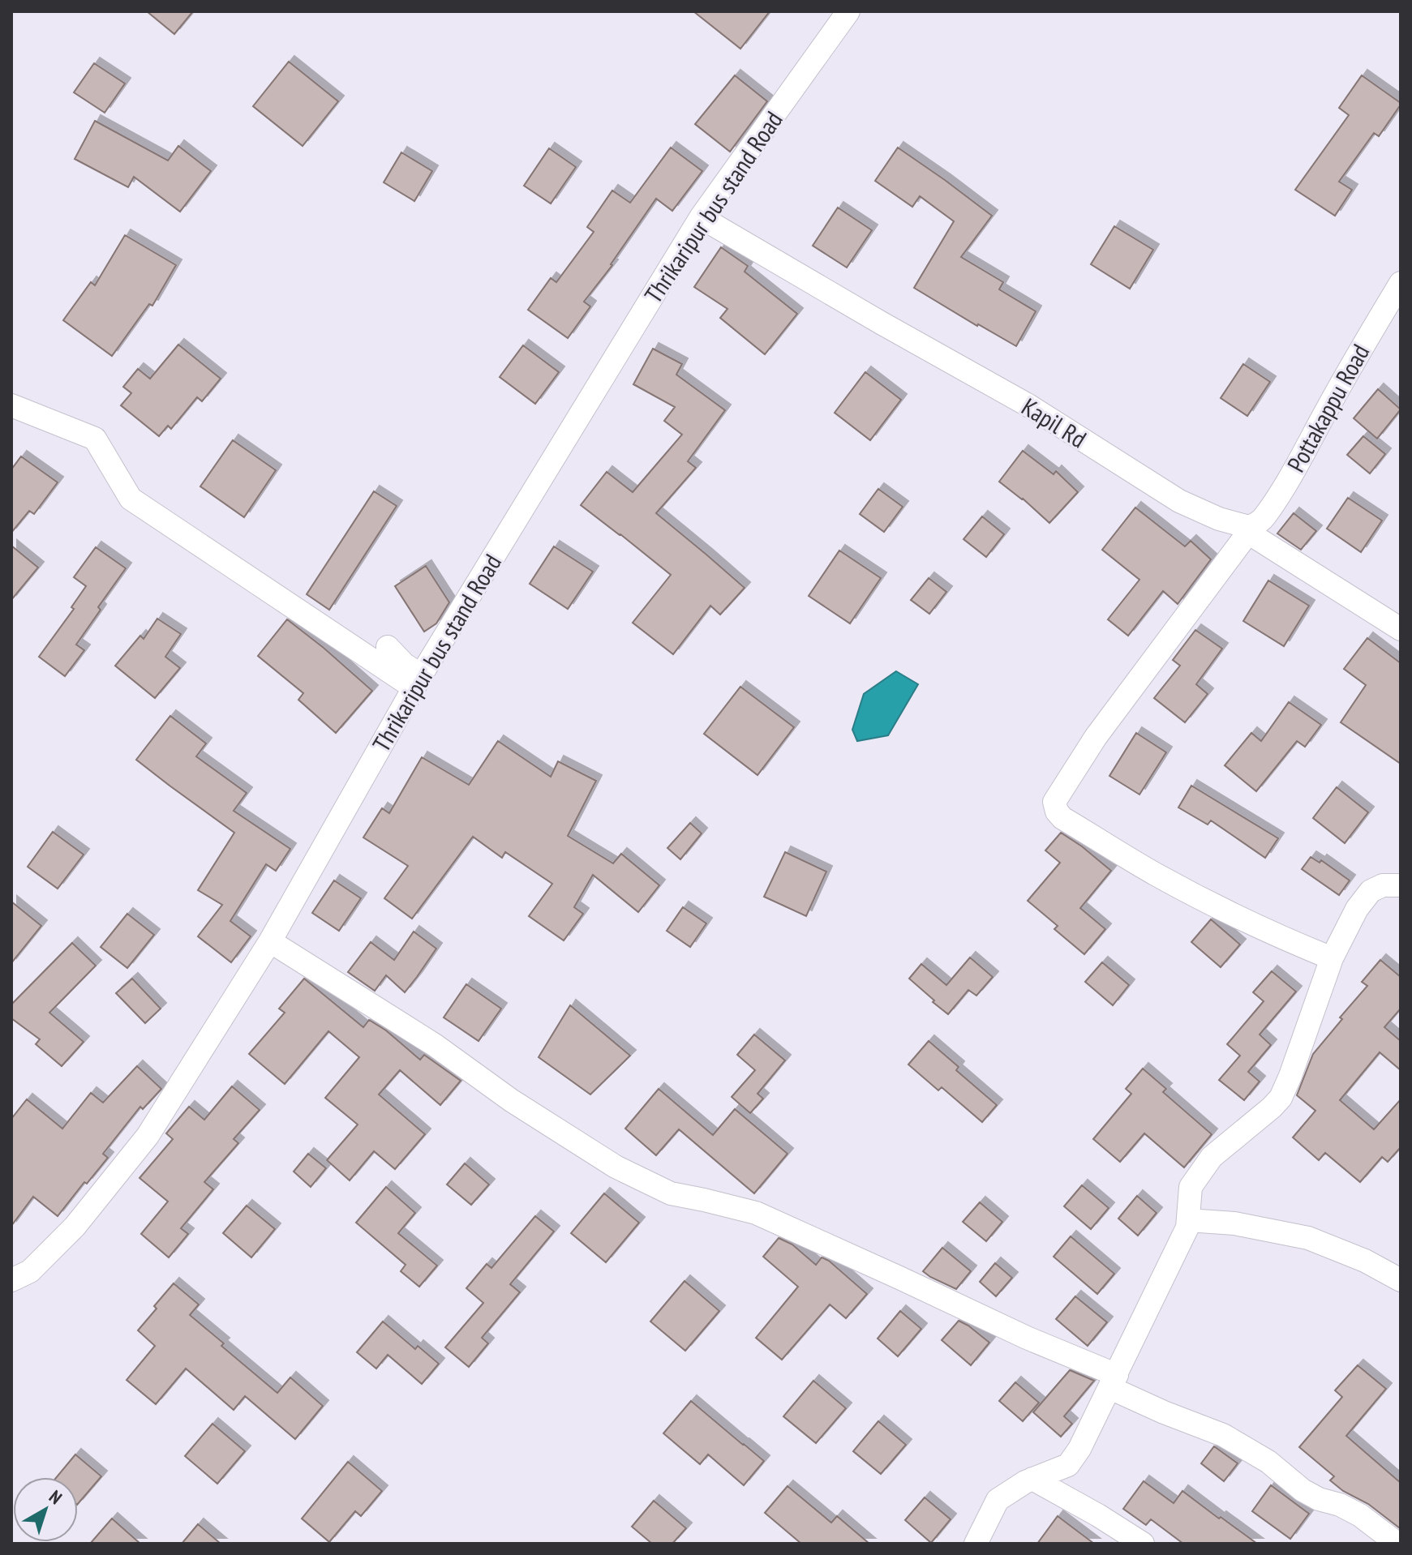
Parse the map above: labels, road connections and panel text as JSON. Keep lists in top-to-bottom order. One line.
{"streets":{"street":["Thrikaripur bus stand Road","Pottakappu Road","Kapil Rd"]},"crossings":[["Thrikaripur bus stand Road","Kapil Rd"],["Pottakappu Road","Kapil Rd"]],"north":"top right"}
